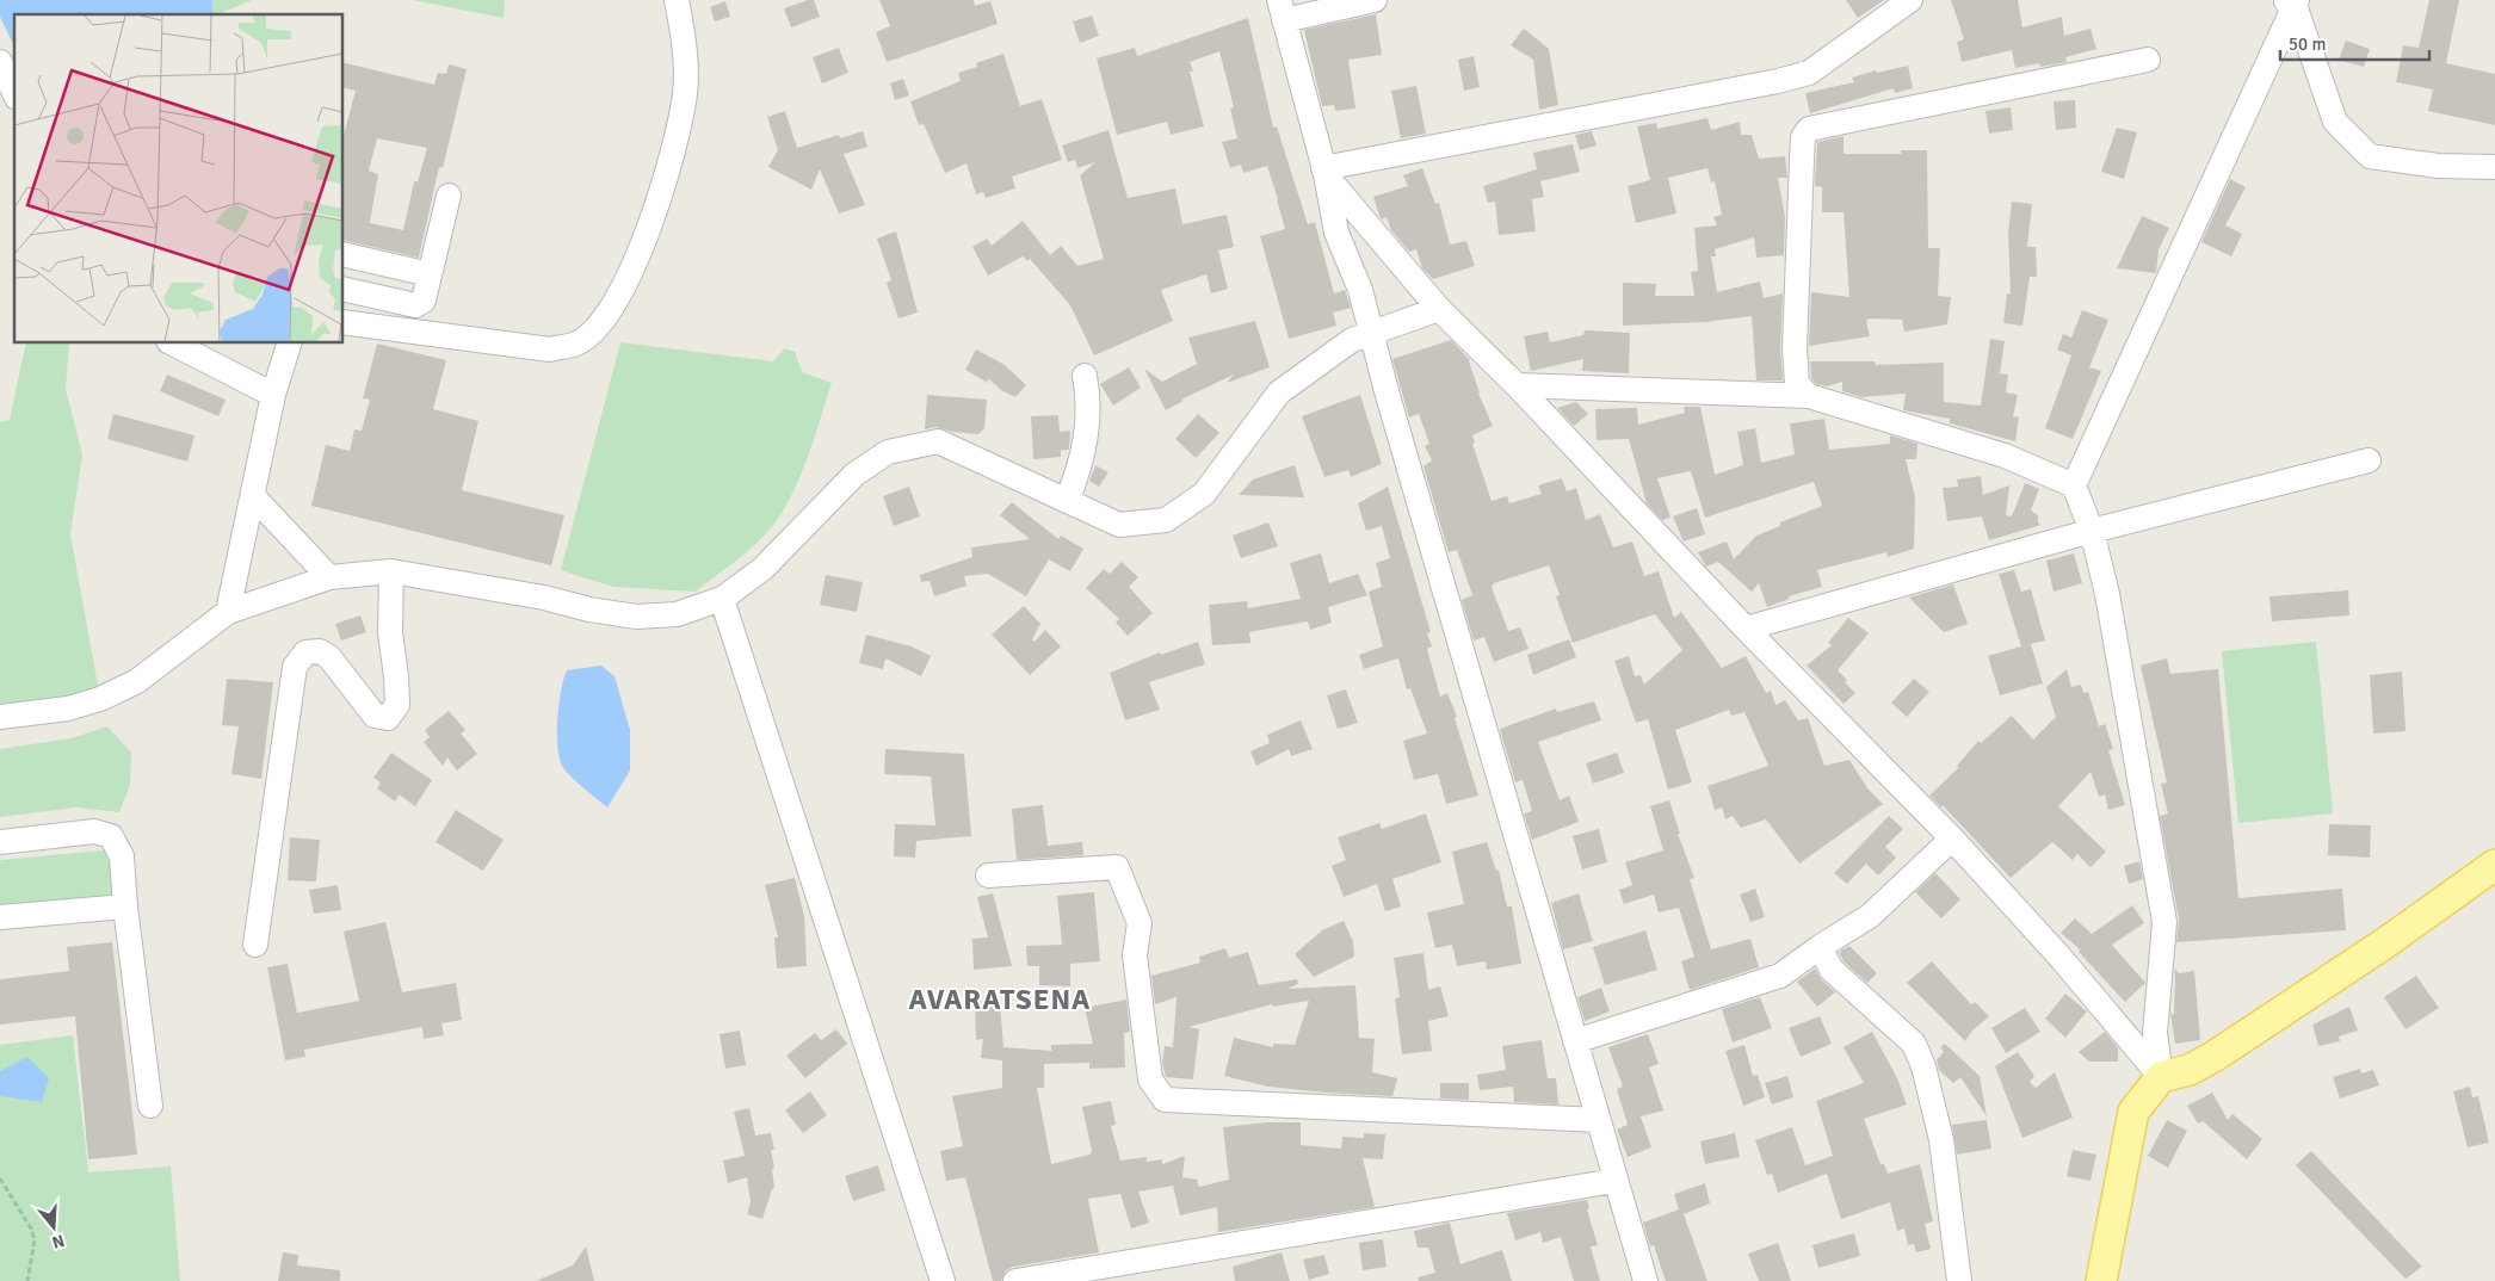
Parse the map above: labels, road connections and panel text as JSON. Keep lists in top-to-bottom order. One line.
{"districts":["AVARATSENA"],"scale_bar":"50 m","north":"bottom"}
